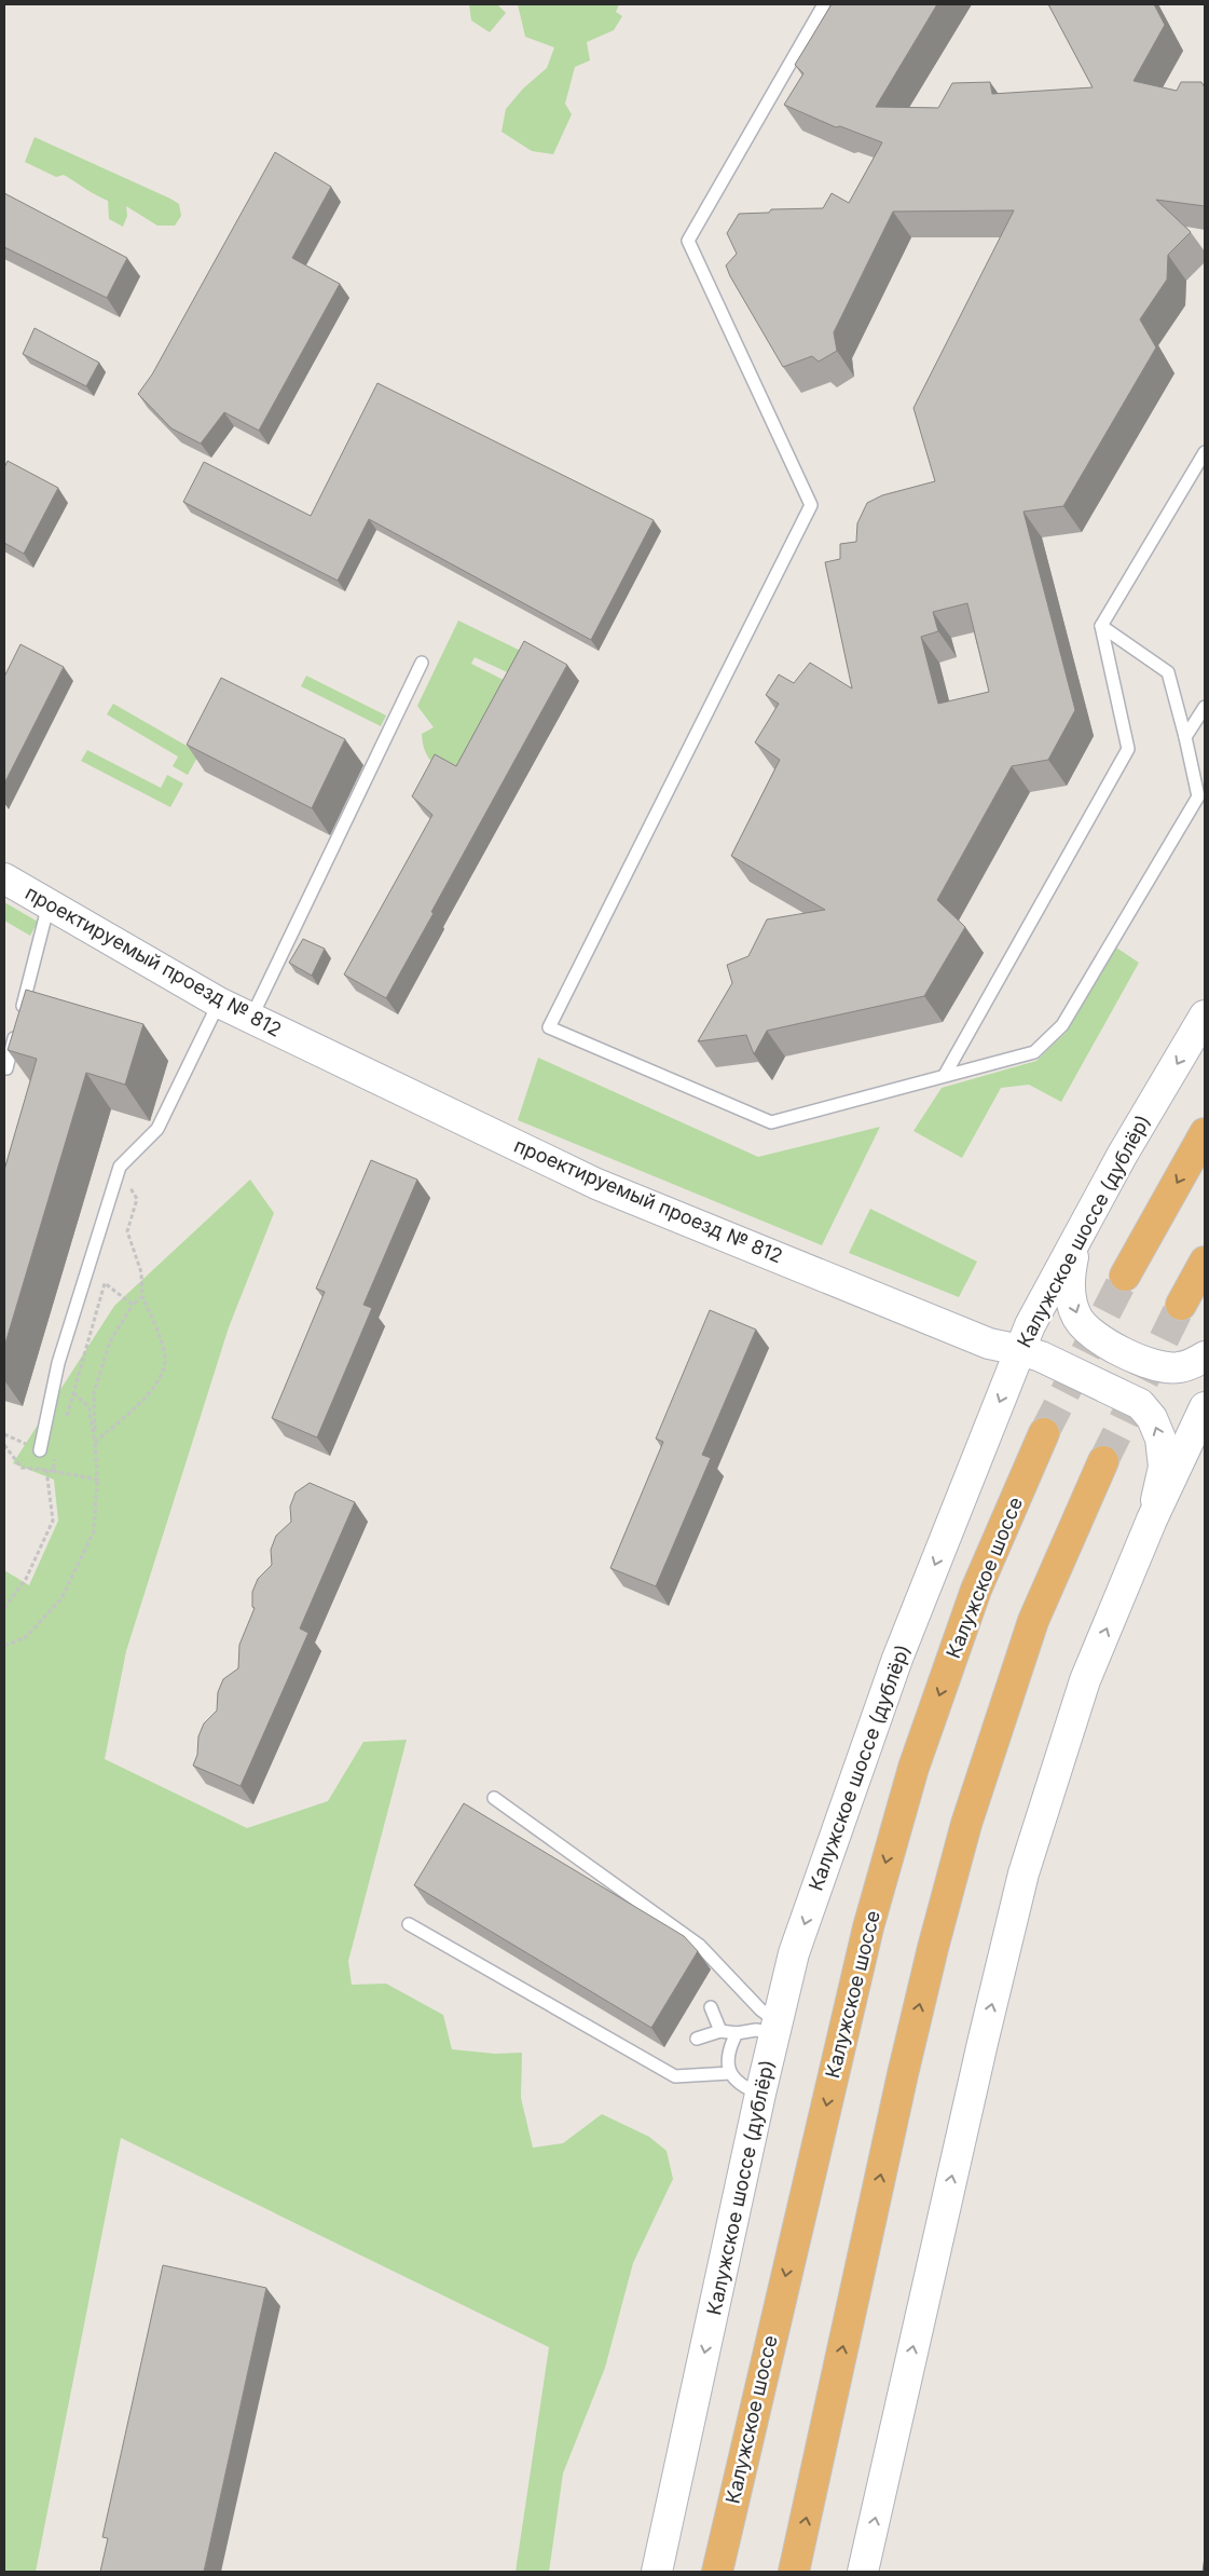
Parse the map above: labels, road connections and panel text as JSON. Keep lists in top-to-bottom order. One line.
{"streets":{"highway":["Калужское шоссе"],"main road":["проектируемый проезд № 812","Калужское шоссе (дублёр)"]},"crossings":[["проектируемый проезд № 812","Калужское шоссе (дублёр)"]]}
